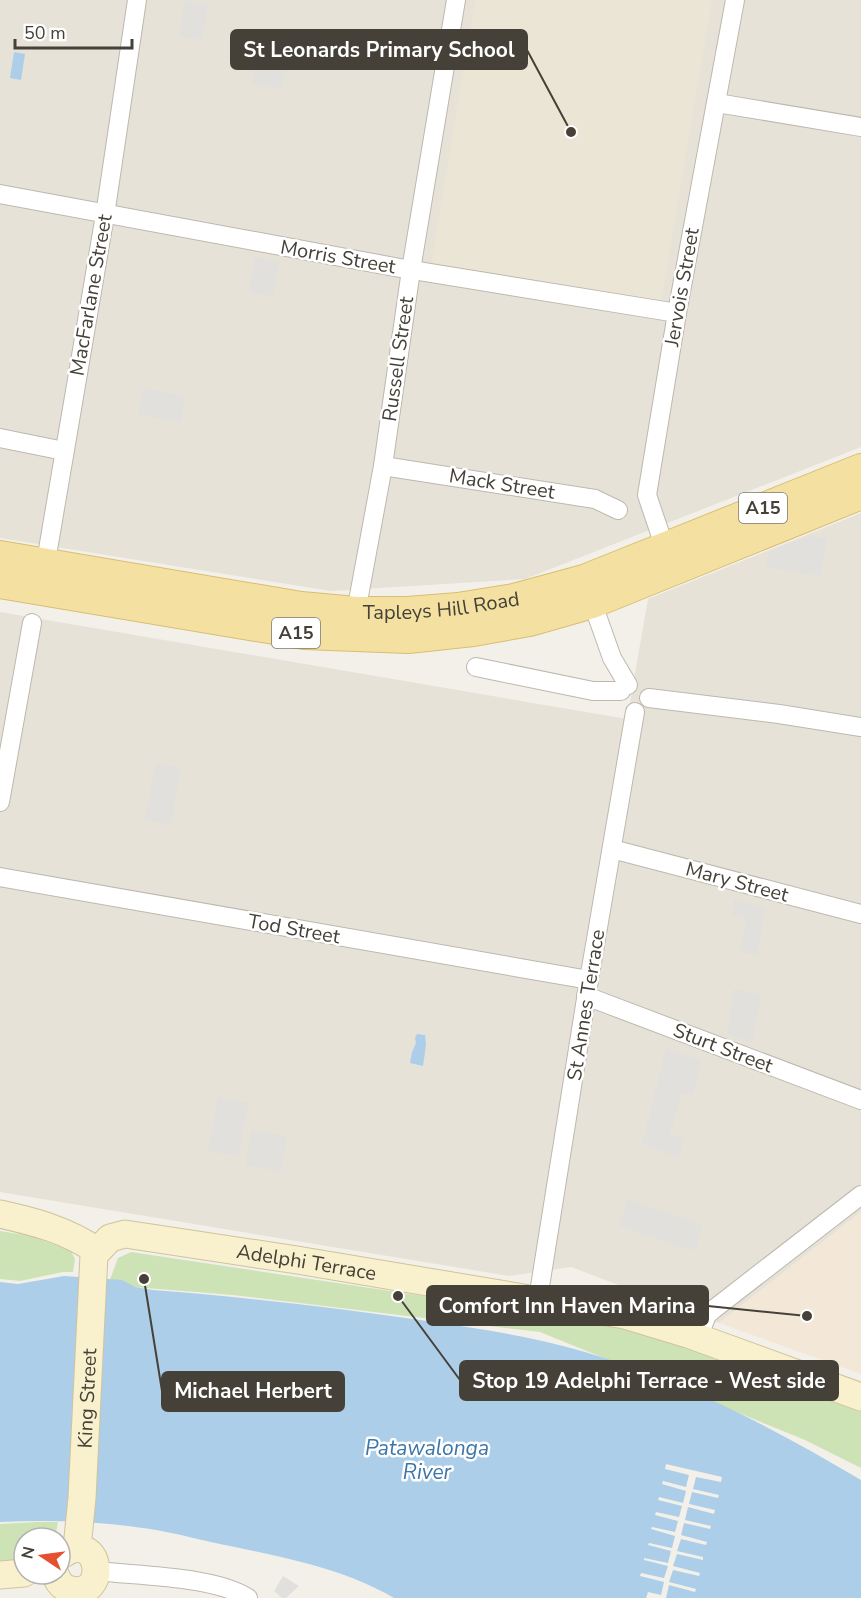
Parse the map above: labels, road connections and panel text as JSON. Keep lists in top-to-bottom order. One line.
{"streets":{"main road":["A15","Tapleys Hill Road"],"street":["Morris Street","Jervois Street","MacFarlane Street","Russell Street","Mack Street","Mary Street","Tod Street","St Annes Terrace","Sturt Street","Adelphi Terrace","King Street"]},"crossings":[["Morris Street","Jervois Street"],["Morris Street","MacFarlane Street"],["Morris Street","Russell Street"],["Jervois Street","Tapleys Hill Road"],["MacFarlane Street","Tapleys Hill Road"],["Russell Street","Mack Street"],["Russell Street","Tapleys Hill Road"],["Mary Street","St Annes Terrace"],["Tod Street","St Annes Terrace"],["Tod Street","Sturt Street"],["St Annes Terrace","Sturt Street"],["St Annes Terrace","Adelphi Terrace"],["Adelphi Terrace","King Street"]],"water":["Patawalonga River"],"places":["St Leonards Primary School","Michael Herbert","Stop 19 Adelphi Terrace - West side","Comfort Inn Haven Marina"],"scale_bar":"50 m","north":"left"}
